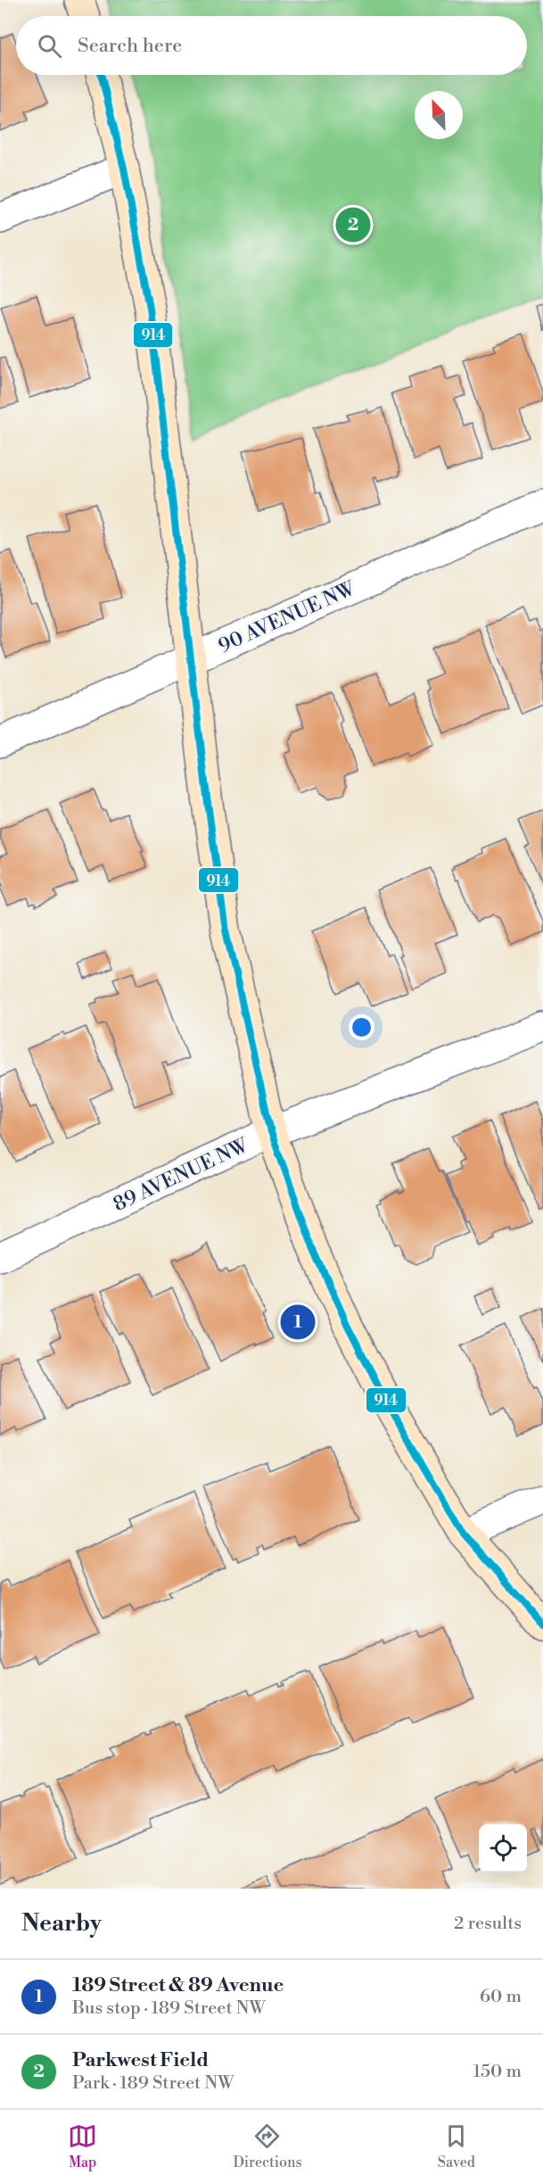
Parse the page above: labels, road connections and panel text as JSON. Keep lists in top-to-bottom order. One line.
{"streets":{"street":["90 AVENUE NW","89 AVENUE NW"]},"lines":["transit line 914"],"north":"top left","page":{"search":"Search here","pins":["2","1"],"heading":["Nearby","2 results"],"list":[{"mark":"1","name":"189 Street & 89 Avenue","note":"Bus stop · 189 Street NW","value":"60 m"},{"mark":"2","name":"Parkwest Field","note":"Park · 189 Street NW","value":"150 m"}],"nav":["Map","Directions","Saved"]}}
